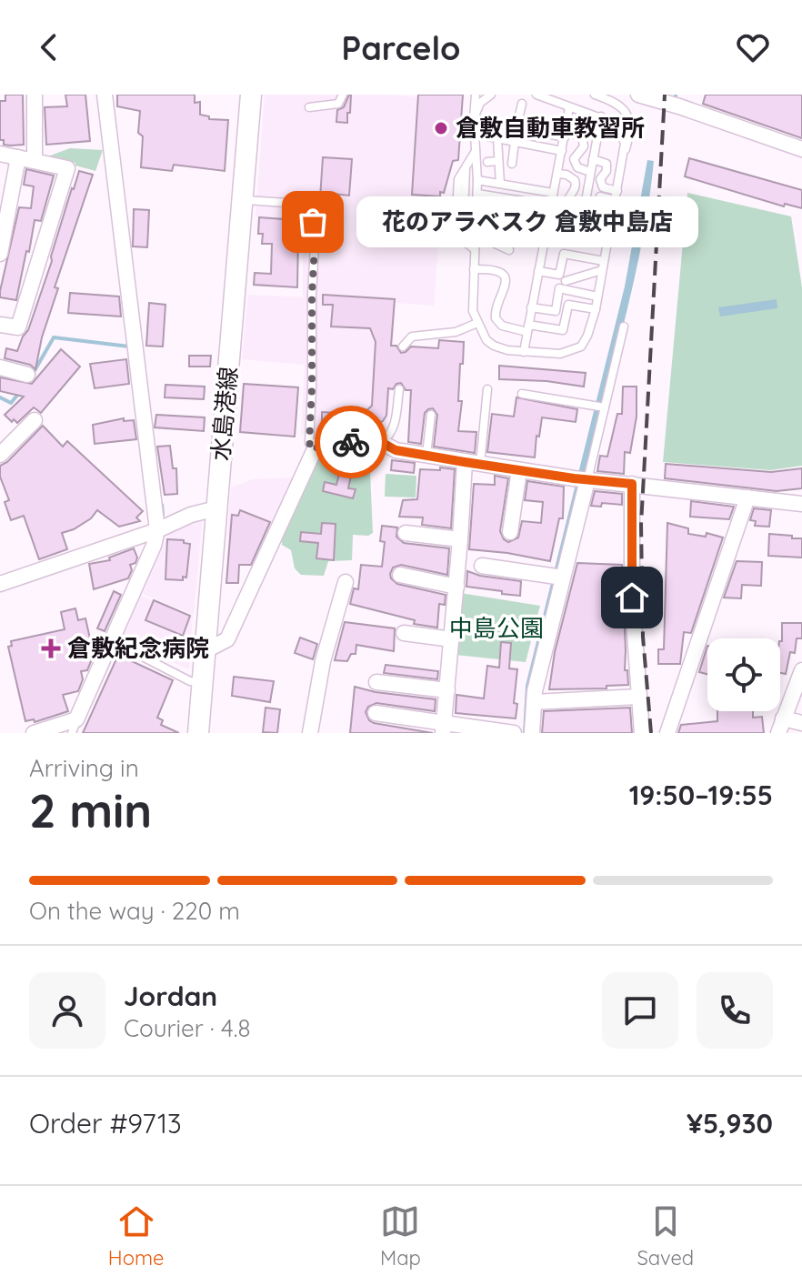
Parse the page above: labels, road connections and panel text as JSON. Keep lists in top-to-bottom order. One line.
{"streets":{"main road":["水島港線"]},"parks":["中島公園"],"places":{"other":["倉敷自動車教習所","花のアラベスク 倉敷中島店"],"health":["倉敷紀念病院"]},"page":{"header":"Parcelo","bubble":"花のアラベスク 倉敷中島店","heading":["2 min","Arriving in","19:50–19:55"],"panel":["Jordan","Courier · 4.8","Order #9713","¥5,930"],"bar":"On the way · 220 m","tabs":["Home","Map","Saved"]}}
